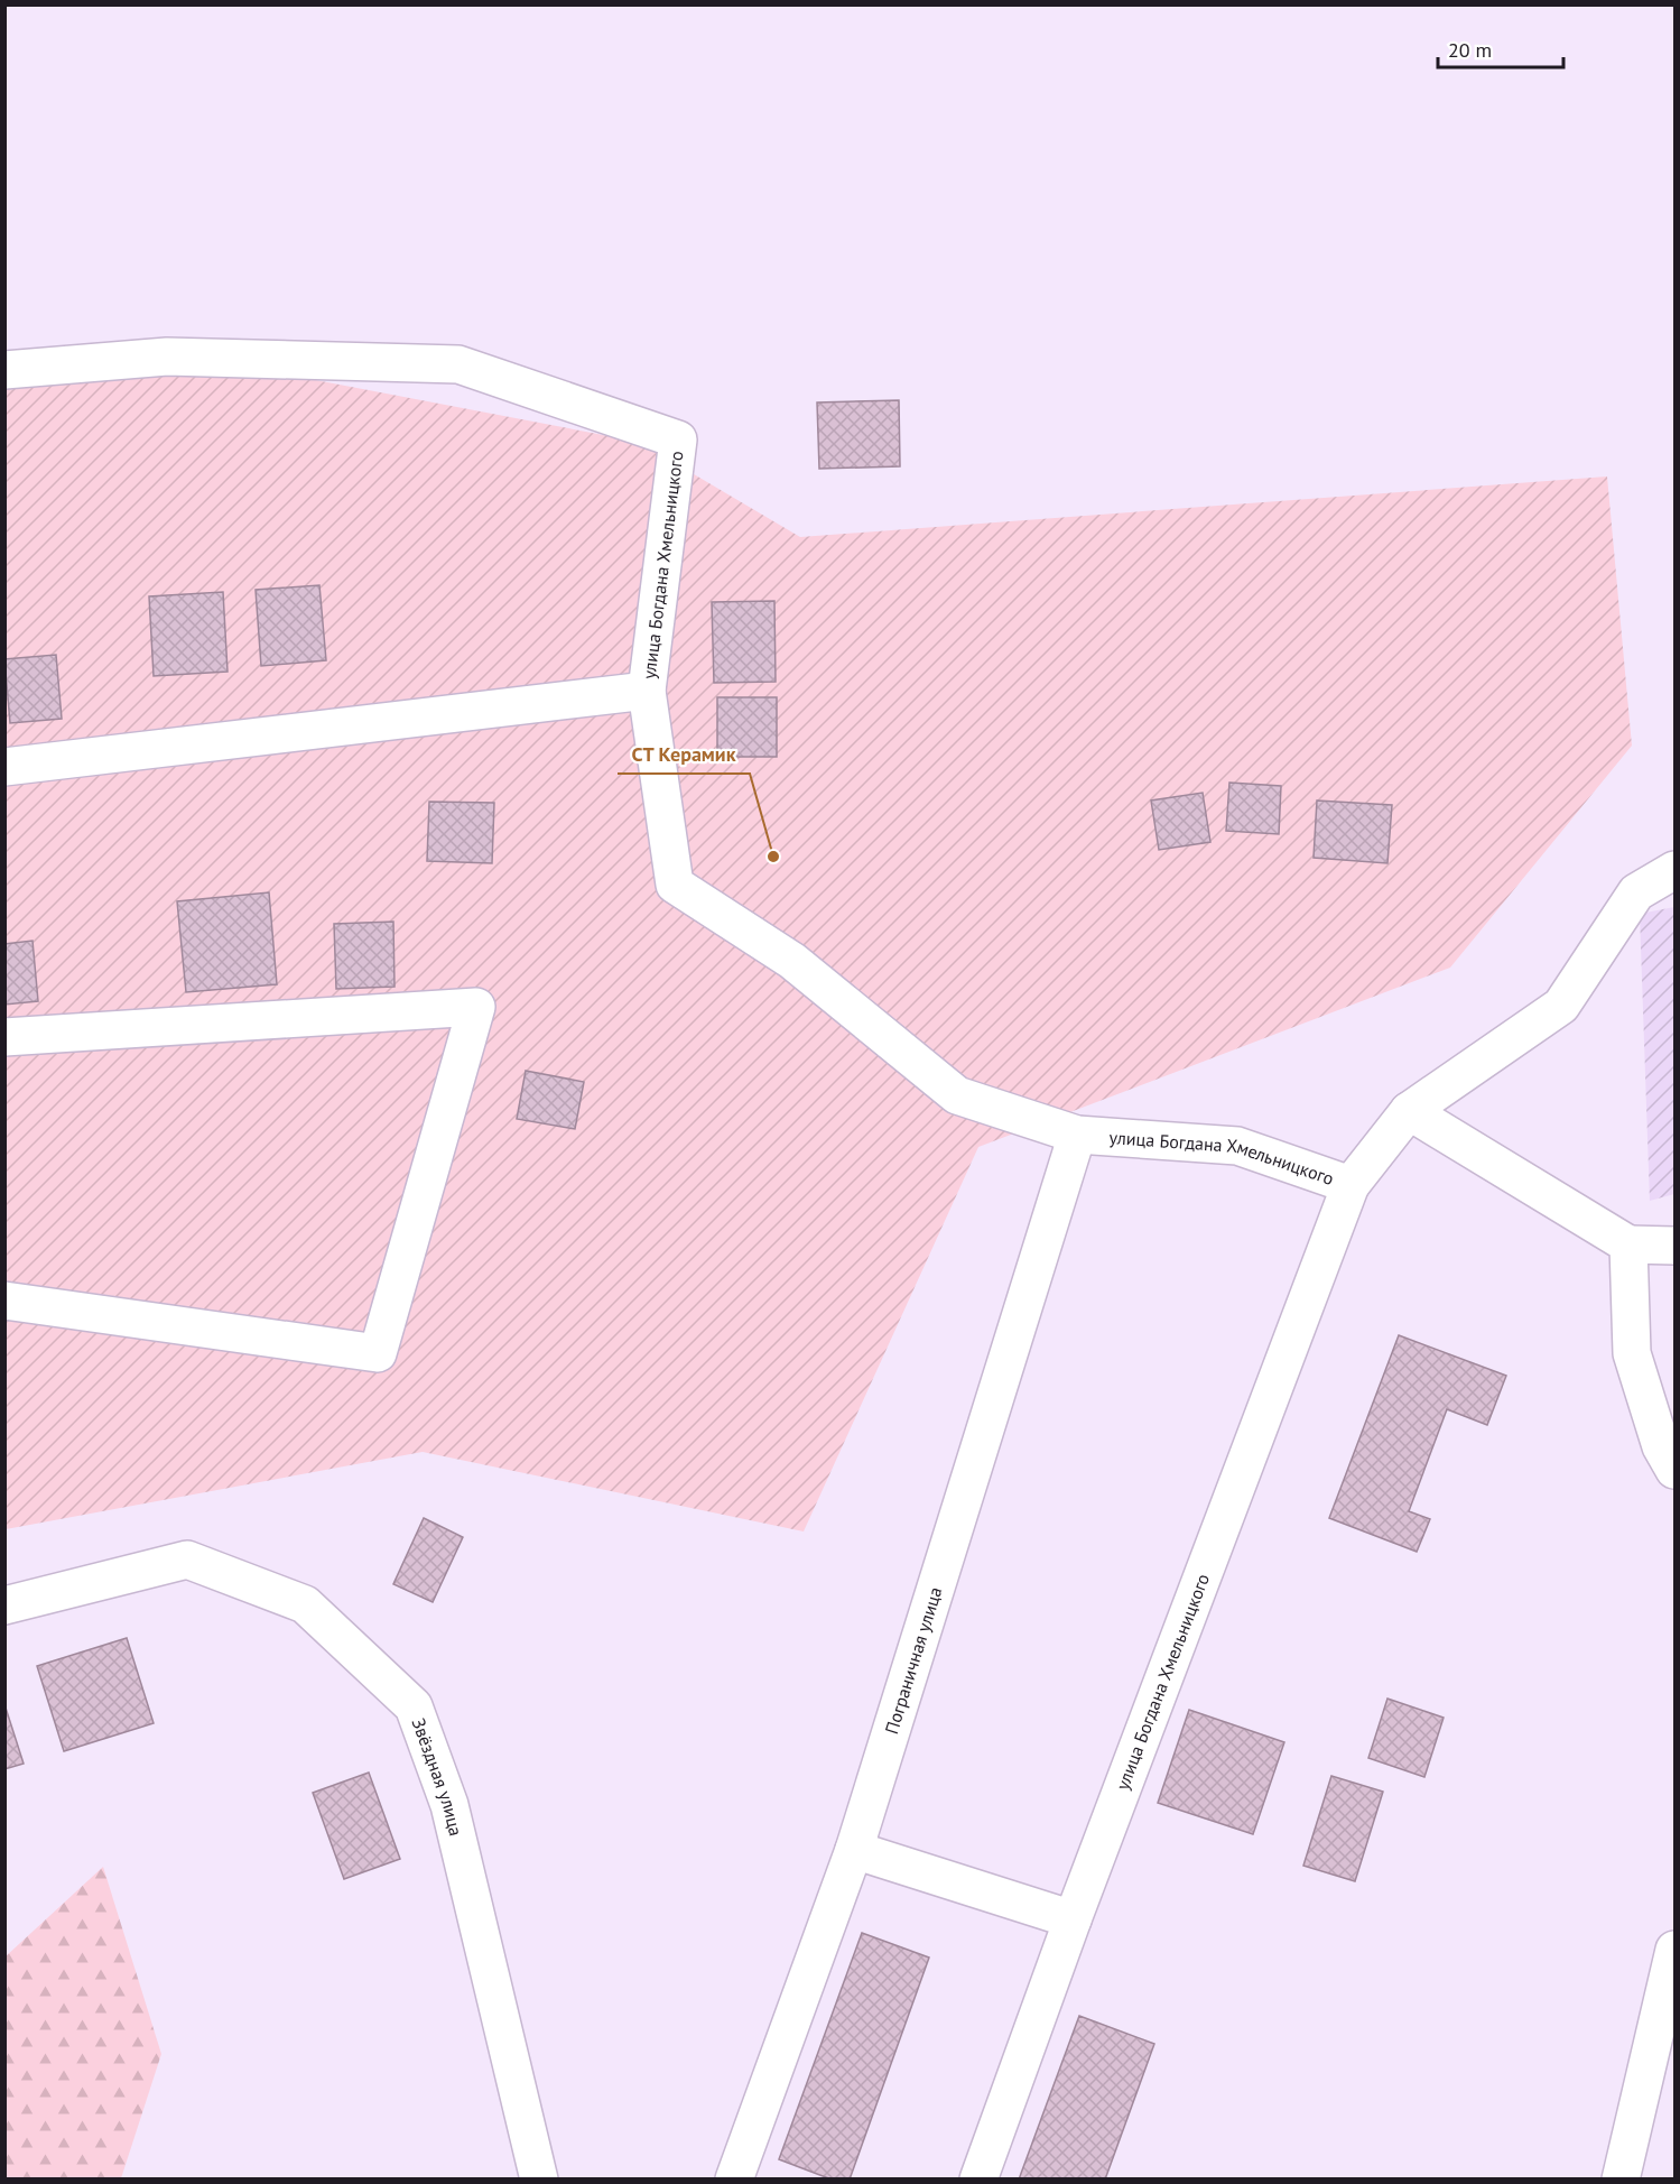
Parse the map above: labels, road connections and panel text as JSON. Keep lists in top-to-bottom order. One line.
{"streets":{"street":["улица Богдана Хмельницкого","Пограничная улица","Звёздная улица"]},"crossings":[["улица Богдана Хмельницкого","Пограничная улица"]],"places":["СТ Керамик"],"scale_bar":"20 m"}
